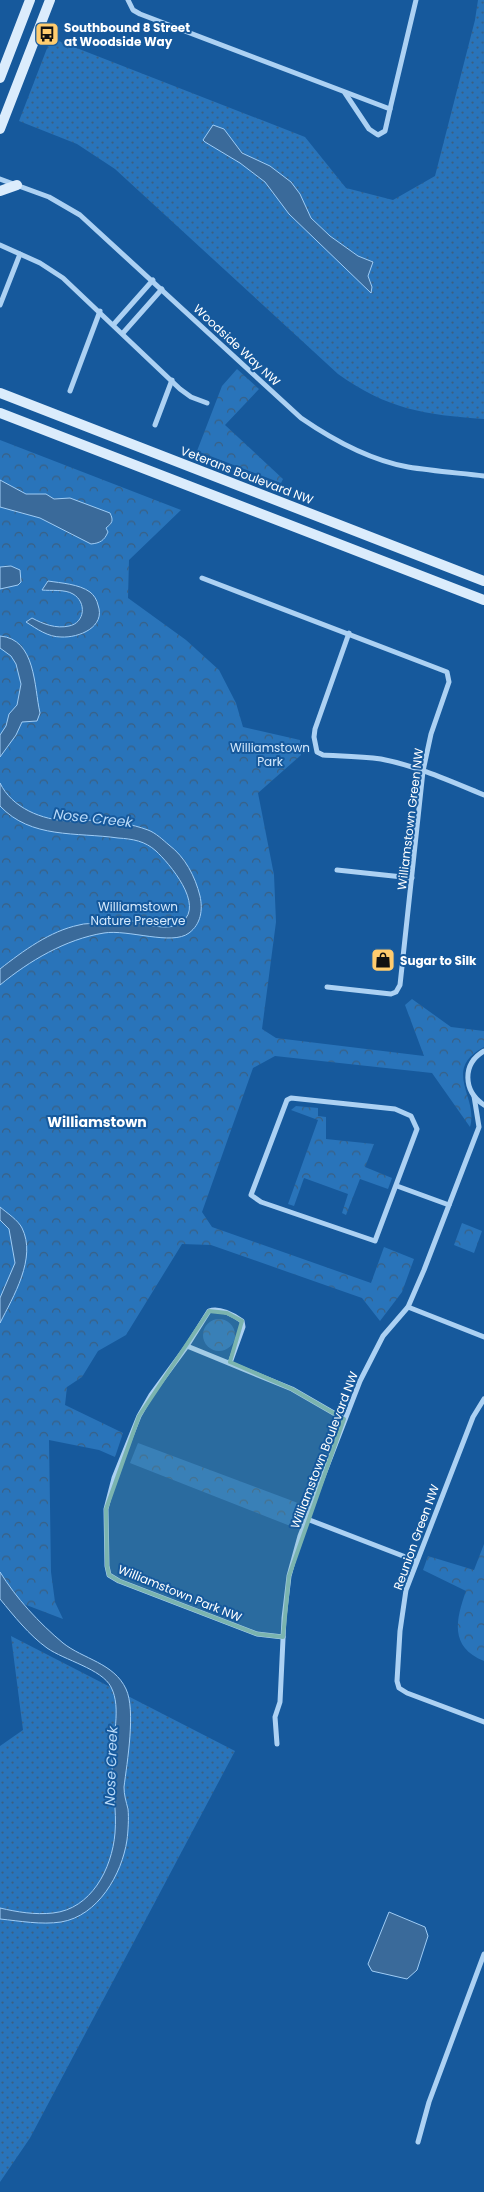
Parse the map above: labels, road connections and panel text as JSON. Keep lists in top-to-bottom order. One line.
{"streets":{"main road":["Veterans Boulevard NW"],"street":["Woodside Way NW","Williamstown Green NW","Williamstown Boulevard NW","Reunion Green NW","Williamstown Park NW"]},"crossings":[["Williamstown Boulevard NW","Williamstown Park NW"]],"districts":["Williamstown"],"water":["Nose Creek"],"parks":["Williamstown Park","Williamstown Nature Preserve"],"places":{"bus stop":["Southbound 8 Street at Woodside Way"],"shop":["Sugar to Silk"]}}
